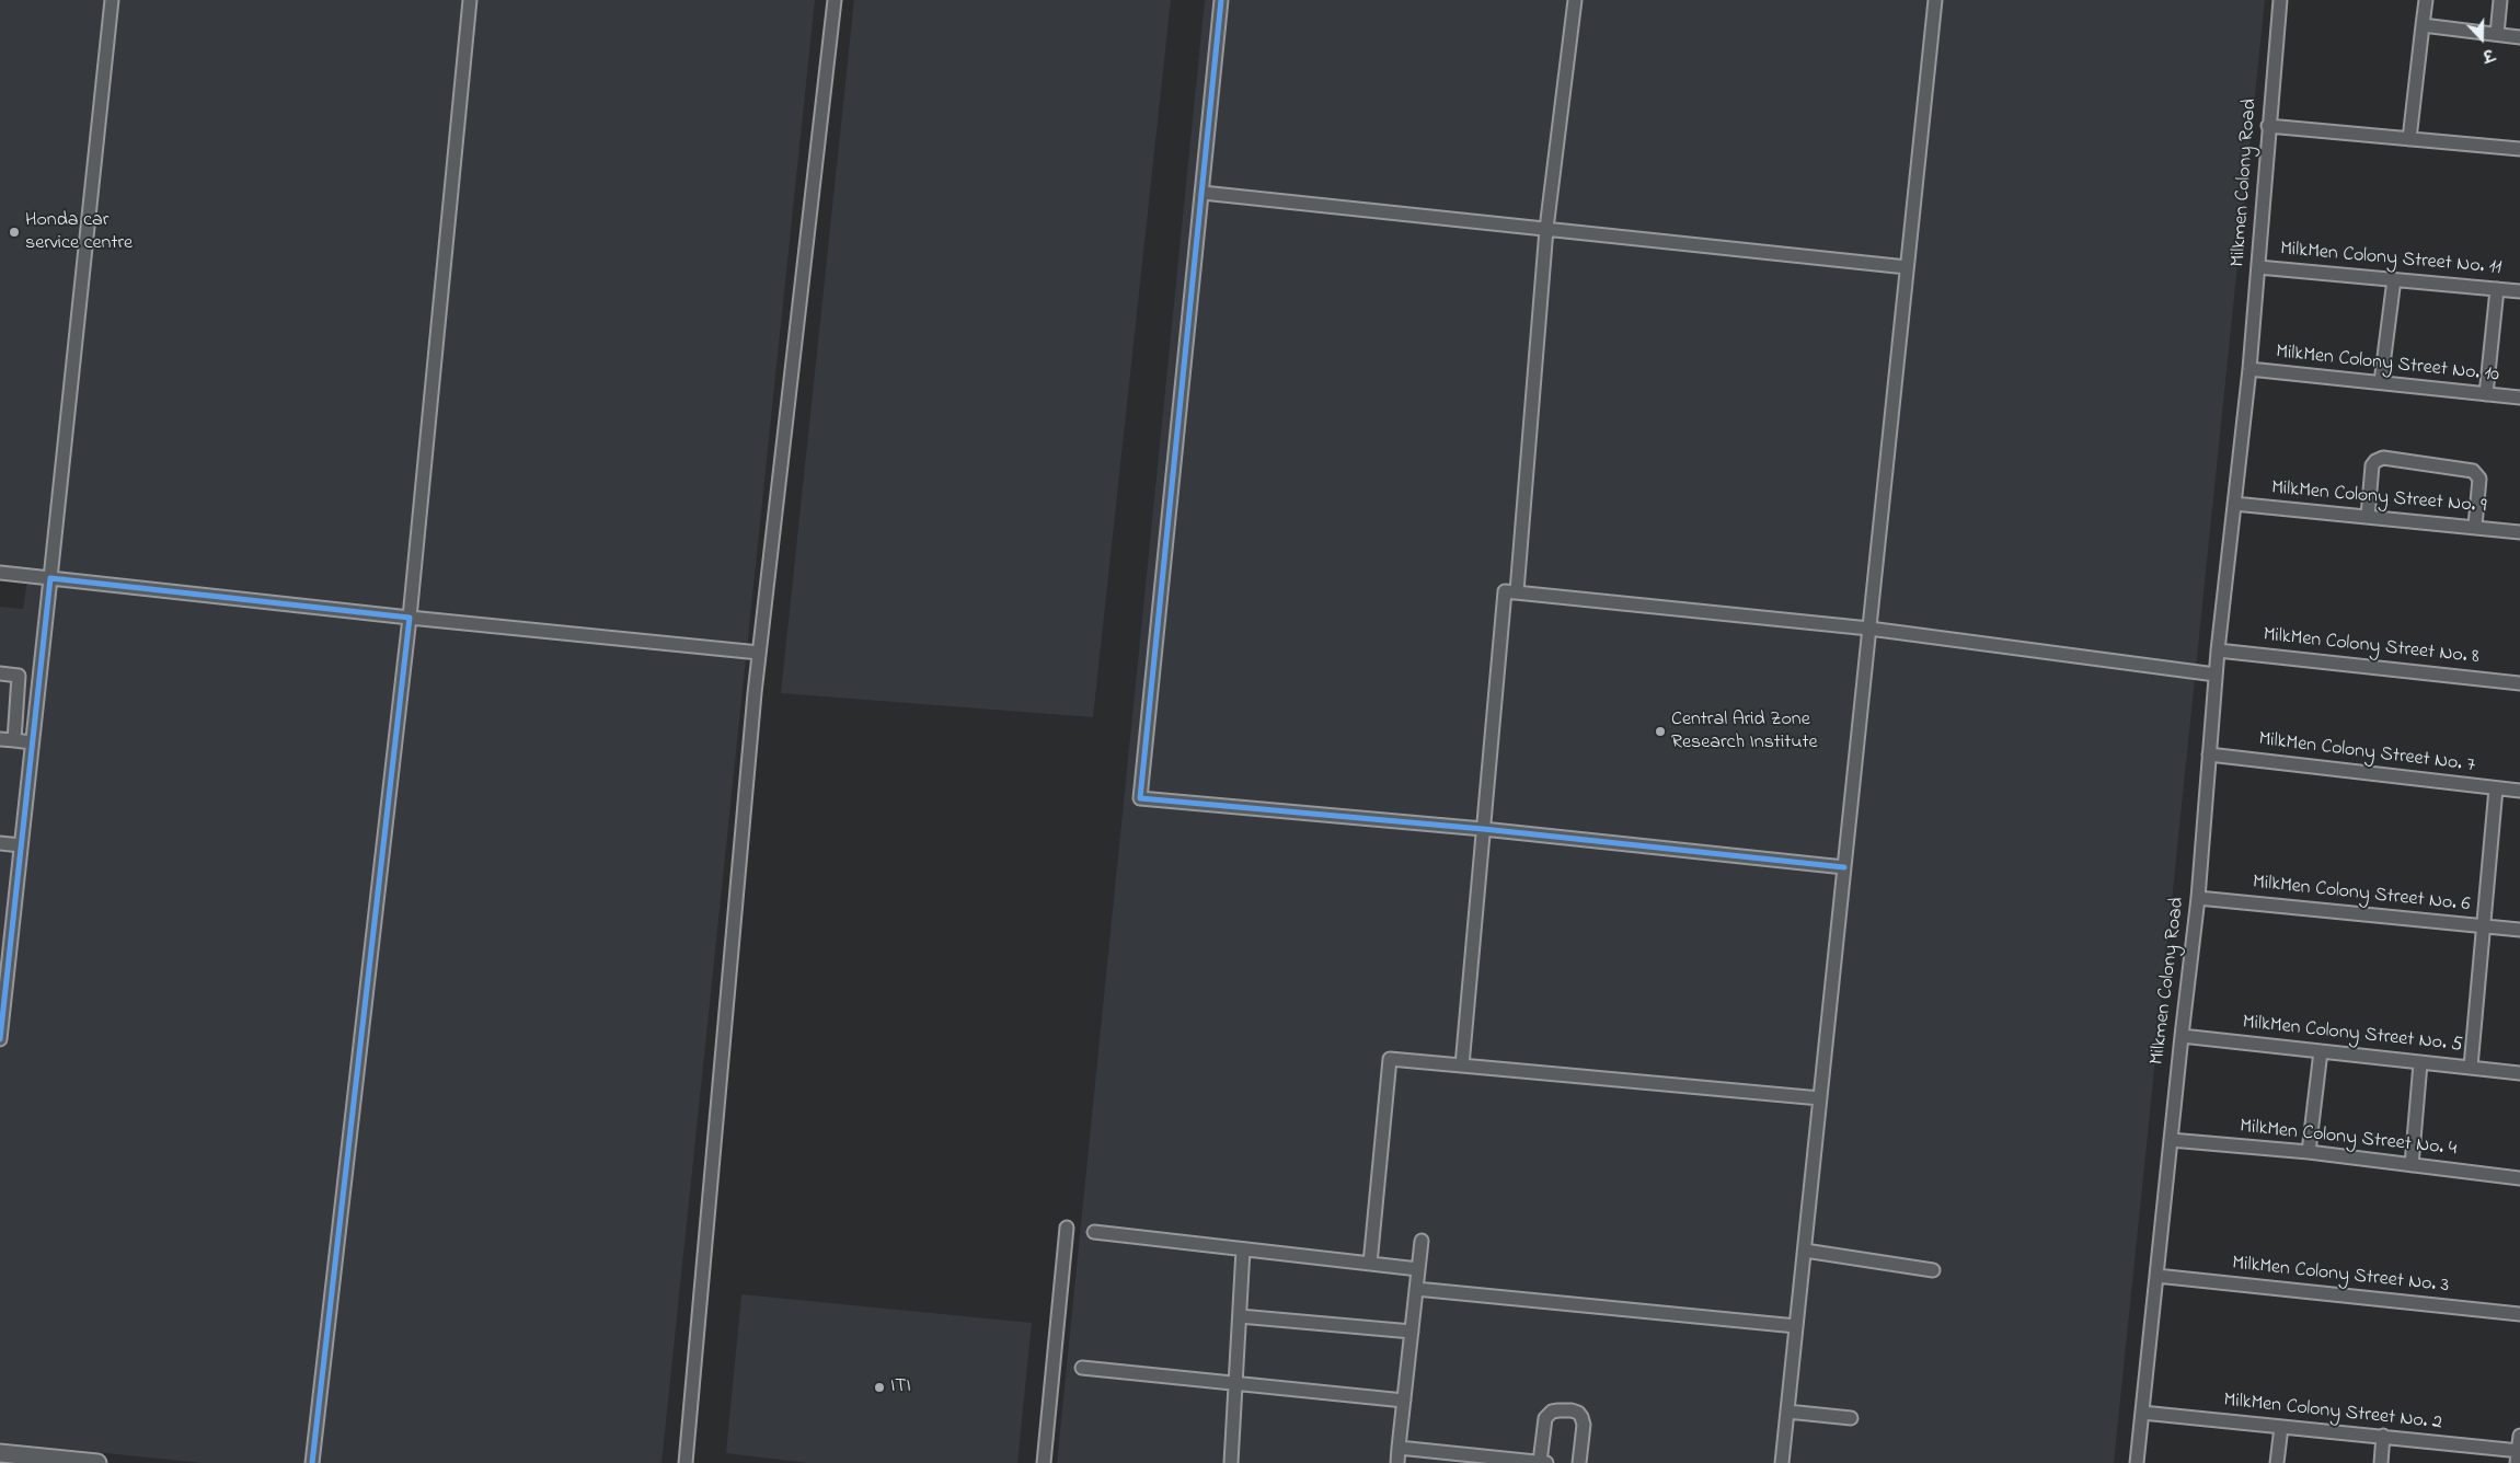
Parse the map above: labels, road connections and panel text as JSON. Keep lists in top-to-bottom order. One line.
{"streets":{"street":["Milkmen Colony Road","MilkMen Colony Street No. 11","MilkMen Colony Street No. 10","MilkMen Colony Street No. 9","MilkMen Colony Street No. 8","MilkMen Colony Street No. 7","MilkMen Colony Street No. 6","MilkMen Colony Street No. 5","MilkMen Colony Street No. 4","MilkMen Colony Street No. 3","MilkMen Colony Street No. 2"]},"crossings":[["Milkmen Colony Road","MilkMen Colony Street No. 11"],["Milkmen Colony Road","MilkMen Colony Street No. 10"],["Milkmen Colony Road","MilkMen Colony Street No. 9"],["Milkmen Colony Road","MilkMen Colony Street No. 8"],["Milkmen Colony Road","MilkMen Colony Street No. 7"],["Milkmen Colony Road","MilkMen Colony Street No. 6"],["Milkmen Colony Road","MilkMen Colony Street No. 5"],["Milkmen Colony Road","MilkMen Colony Street No. 4"],["Milkmen Colony Road","MilkMen Colony Street No. 3"],["Milkmen Colony Road","MilkMen Colony Street No. 2"]],"places":["Honda car service centre","Central Arid Zone Research Institute","ITI"],"north":"bottom"}
